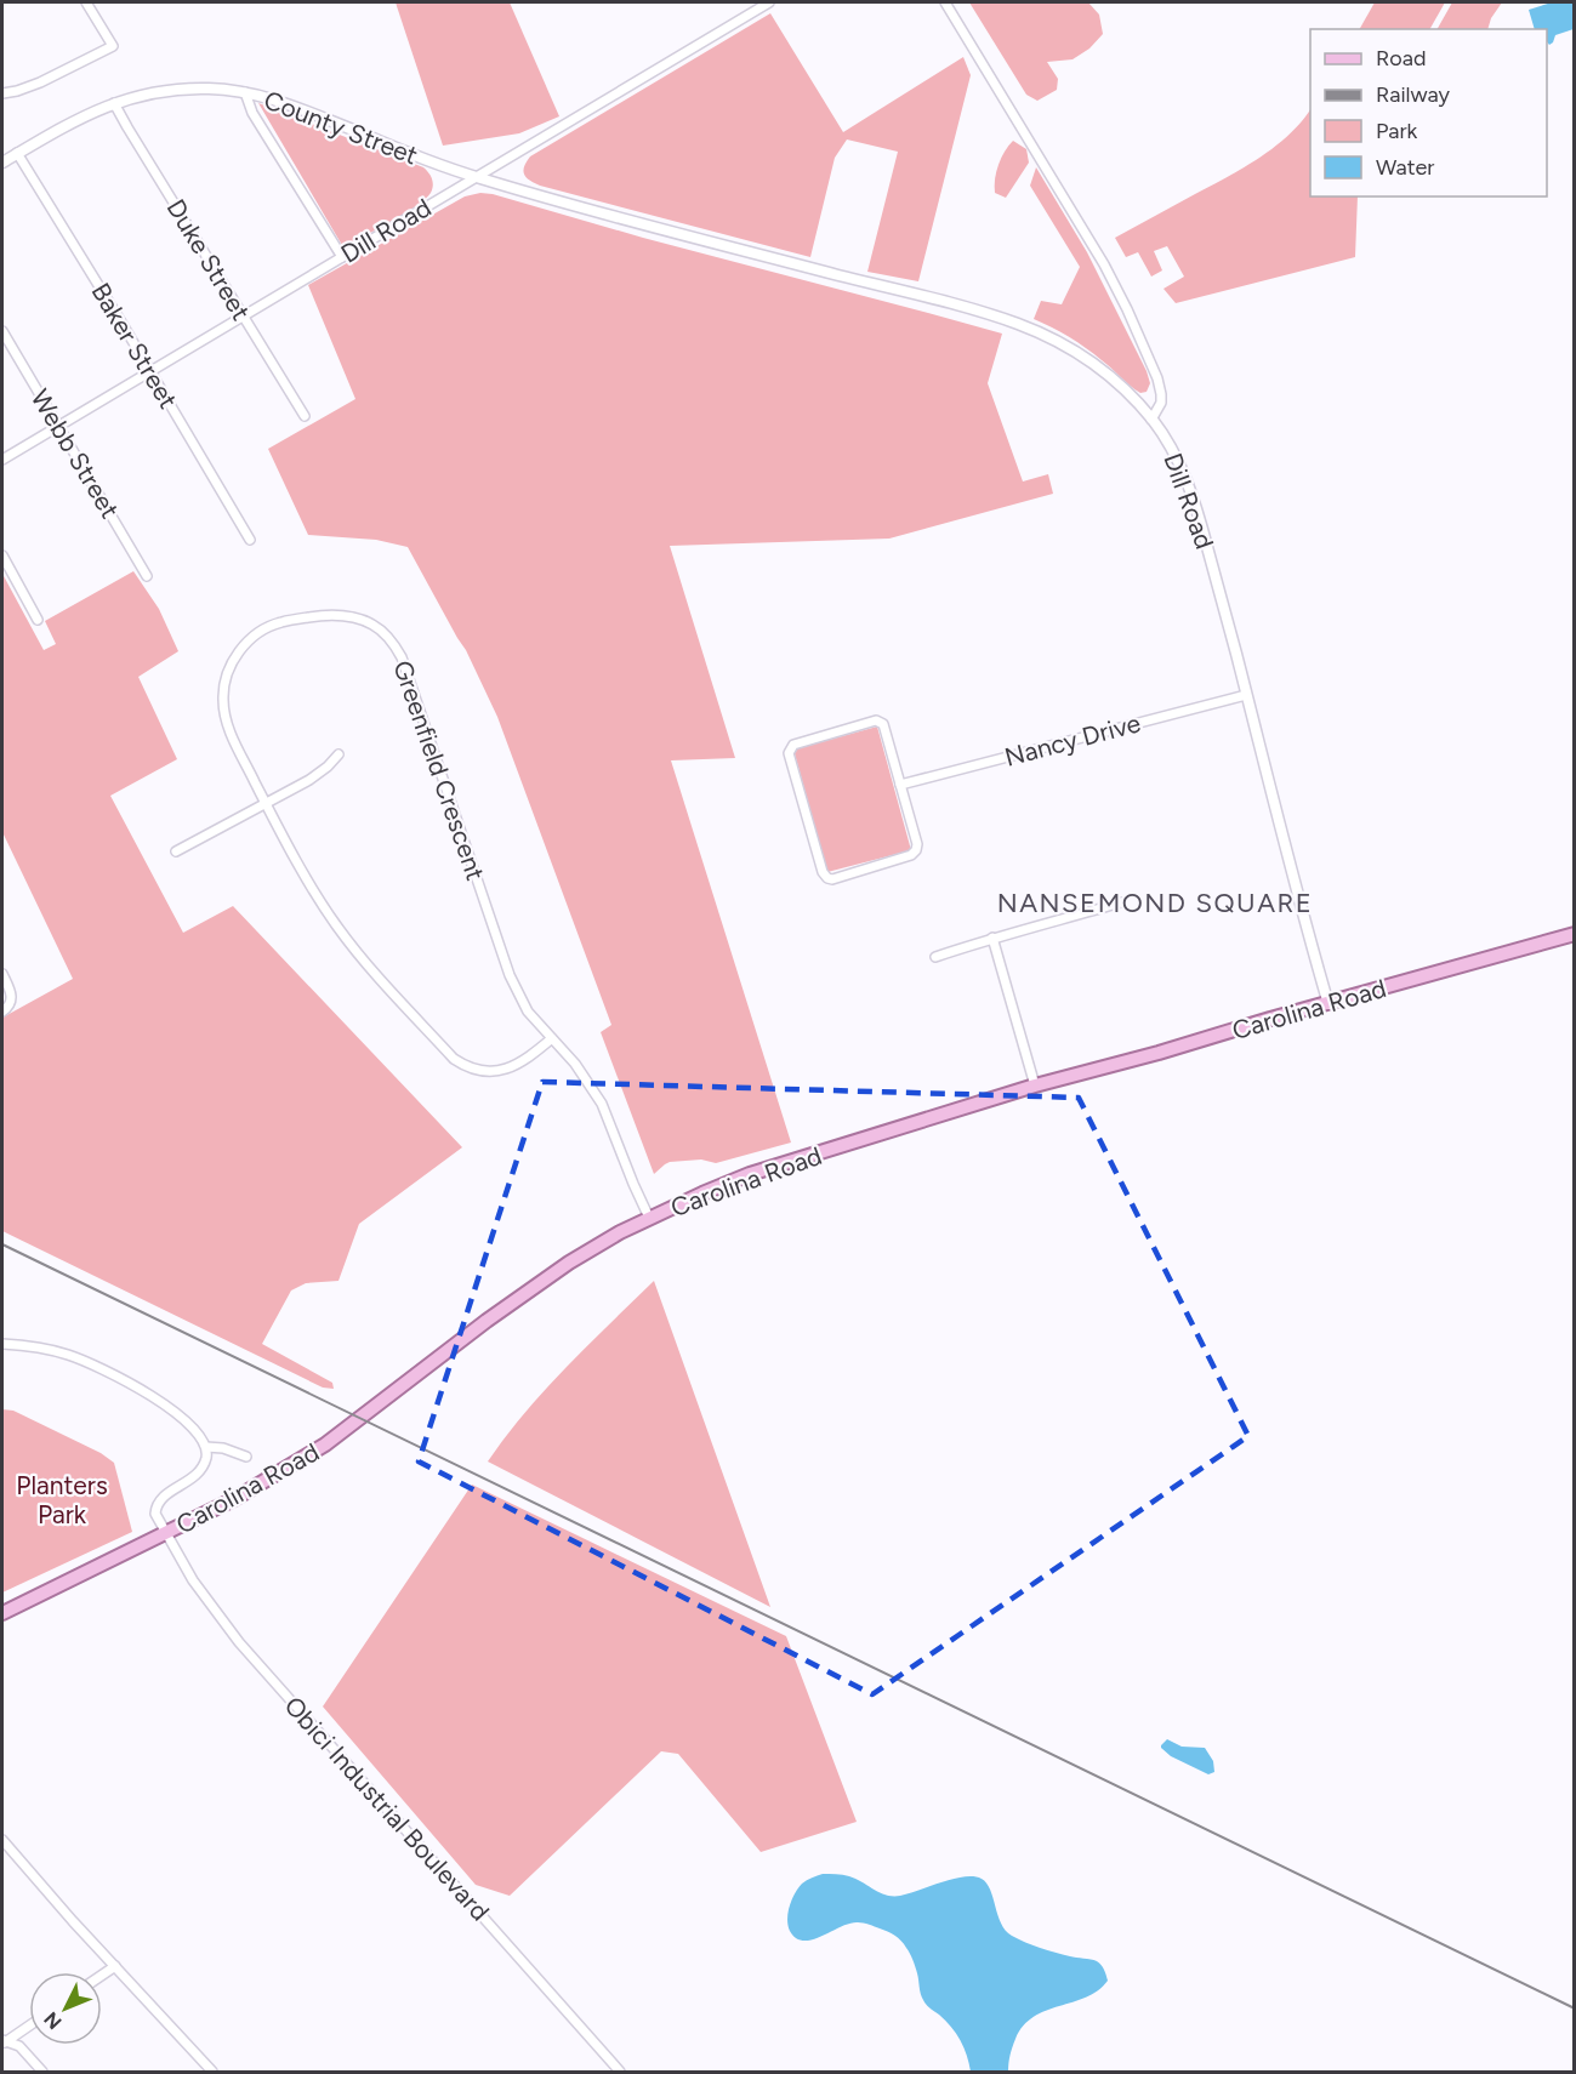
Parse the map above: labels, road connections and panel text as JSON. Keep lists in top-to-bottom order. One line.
{"streets":{"main road":["Carolina Road"],"street":["County Street","Dill Road","Duke Street","Baker Street","Webb Street","Nancy Drive","Greenfield Crescent","Obici Industrial Boulevard"]},"crossings":[["County Street","Dill Road"],["County Street","Duke Street"],["County Street","Baker Street"],["Dill Road","Duke Street"],["Dill Road","Baker Street"],["Dill Road","Webb Street"],["Dill Road","Nancy Drive"],["Dill Road","Carolina Road"],["Greenfield Crescent","Carolina Road"],["Carolina Road","Obici Industrial Boulevard"]],"districts":["NANSEMOND SQUARE"],"parks":["Planters Park"],"legend":["Road","Railway","Park","Water"],"north":"bottom left"}
